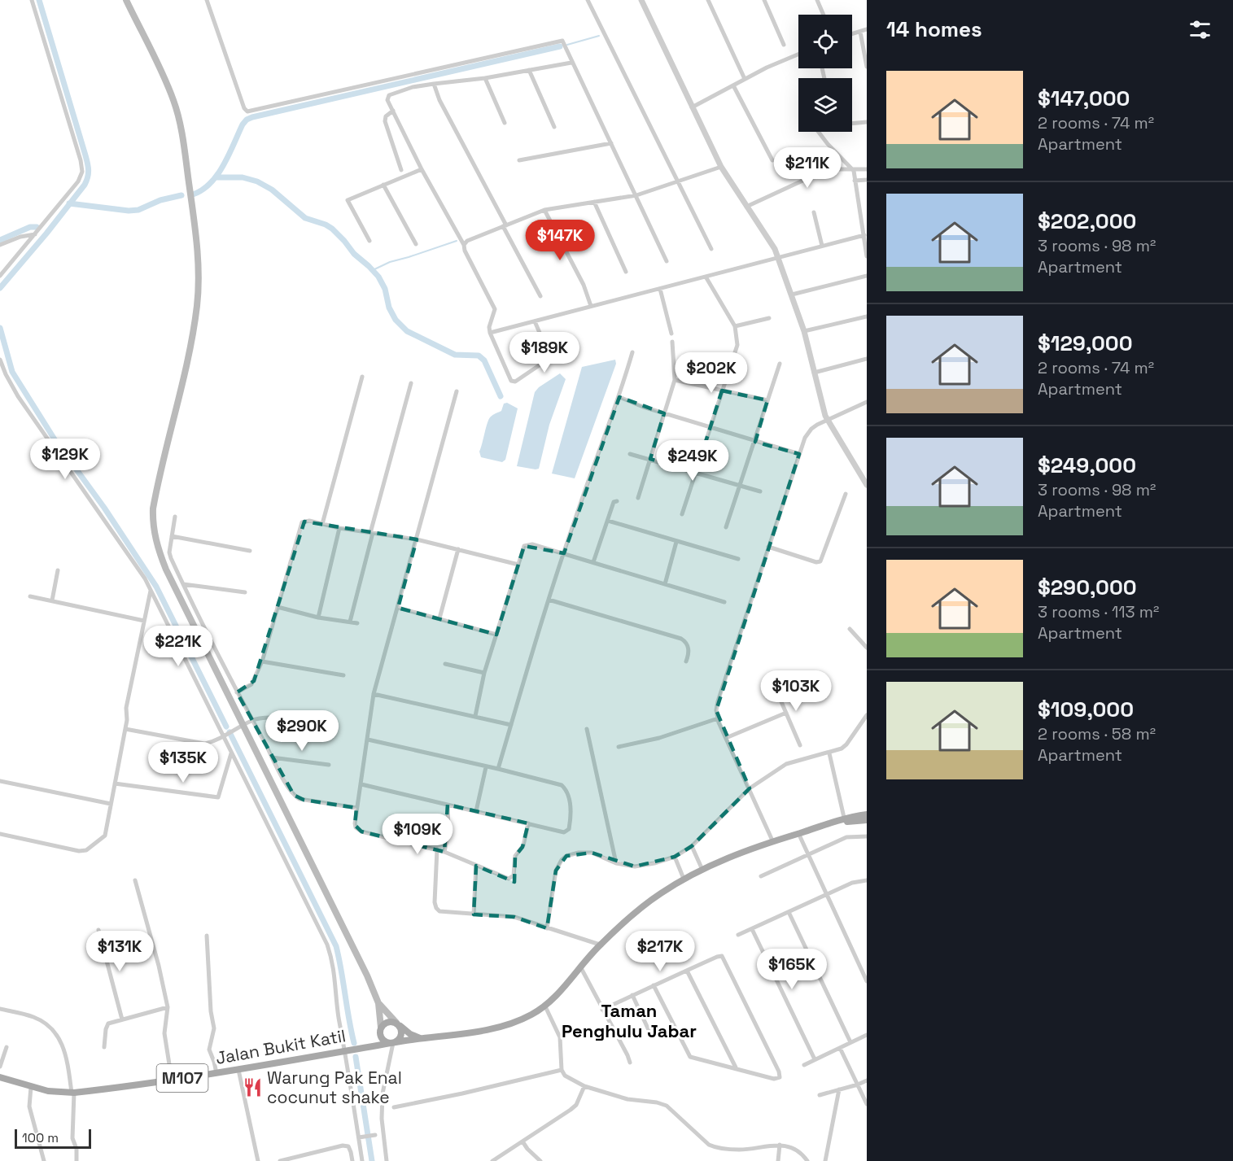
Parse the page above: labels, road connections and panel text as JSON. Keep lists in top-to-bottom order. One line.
{"streets":{"main road":["Jalan Bukit Katil","M107"]},"crossings":[["Jalan Bukit Katil","M107"]],"districts":["Taman Penghulu Jabar"],"places":{"restaurant":["Warung Pak Enal cocunut shake"]},"scale_bar":"100 m","page":{"heading":"14 homes","list":[{"name":"$147,000","note":"2 rooms · 74 m² · Apartment"},{"name":"$202,000","note":"3 rooms · 98 m² · Apartment"},{"name":"$129,000","note":"2 rooms · 74 m² · Apartment"},{"name":"$249,000","note":"3 rooms · 98 m² · Apartment"},{"name":"$290,000","note":"3 rooms · 113 m² · Apartment"},{"name":"$109,000","note":"2 rooms · 58 m² · Apartment"}],"price":["$211K","$147K","$189K","$202K","$129K","$249K","$221K","$103K","$290K","$135K","$109K","$131K","$217K","$165K"],"scale":"100 m"}}
